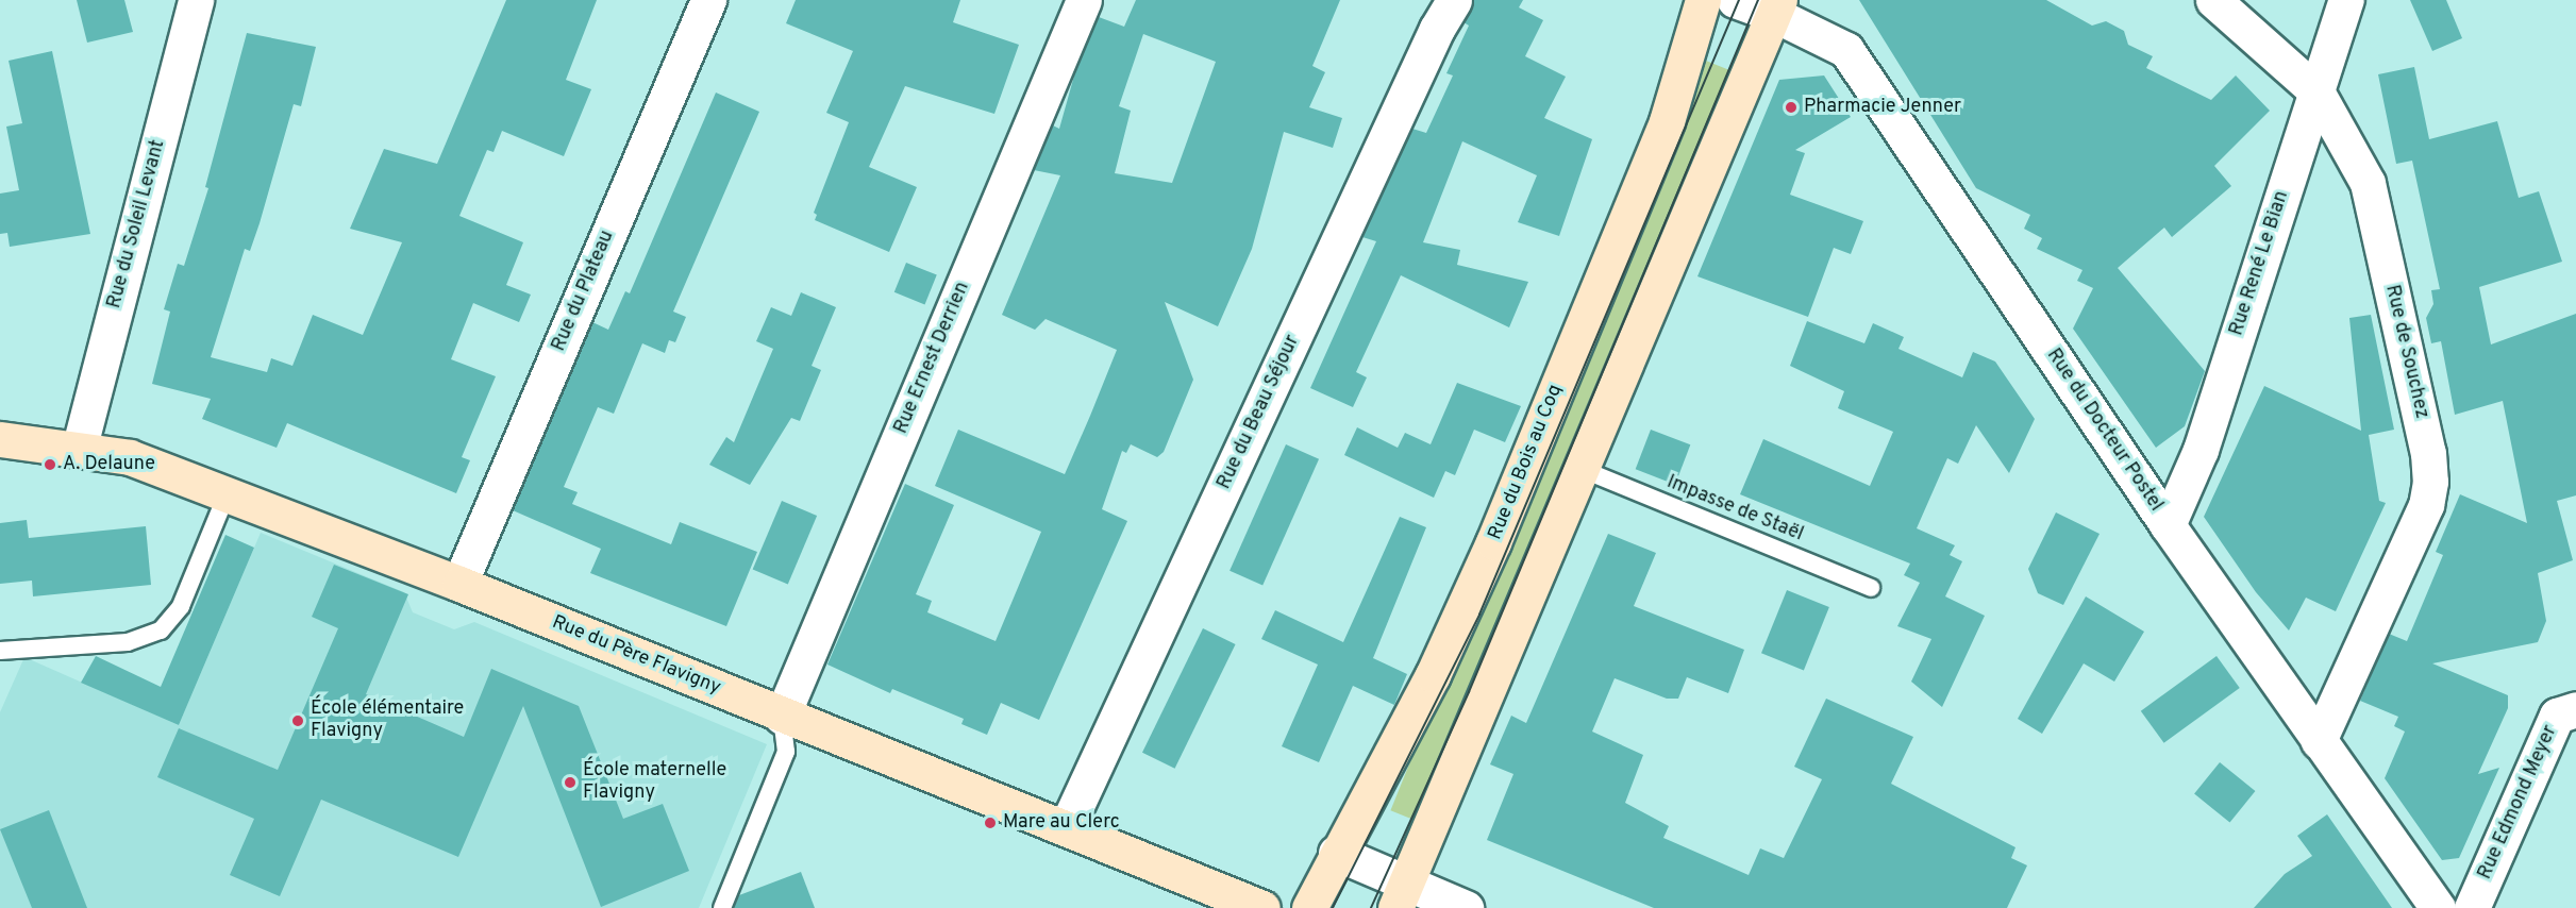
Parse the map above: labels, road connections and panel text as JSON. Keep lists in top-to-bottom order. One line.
{"streets":{"main road":["Rue du Bois au Coq","Rue du Père Flavigny"],"street":["Rue du Soleil Levant","Rue René Le Bian","Rue du Plateau","Rue de Souchez","Rue Ernest Derrien","Rue du Beau Séjour","Rue du Docteur Postel","Rue Edmond Meyer"],"lane":["Impasse de Staël"]},"crossings":[["Rue du Soleil Levant","Rue du Père Flavigny"],["Rue René Le Bian","Rue de Souchez"],["Rue René Le Bian","Rue du Docteur Postel"],["Rue du Plateau","Rue du Père Flavigny"],["Rue de Souchez","Rue du Docteur Postel"],["Rue Ernest Derrien","Rue du Père Flavigny"],["Rue du Beau Séjour","Rue du Père Flavigny"]],"places":["Pharmacie Jenner","A. Delaune","École élémentaire Flavigny","École maternelle Flavigny","Mare au Clerc"]}
